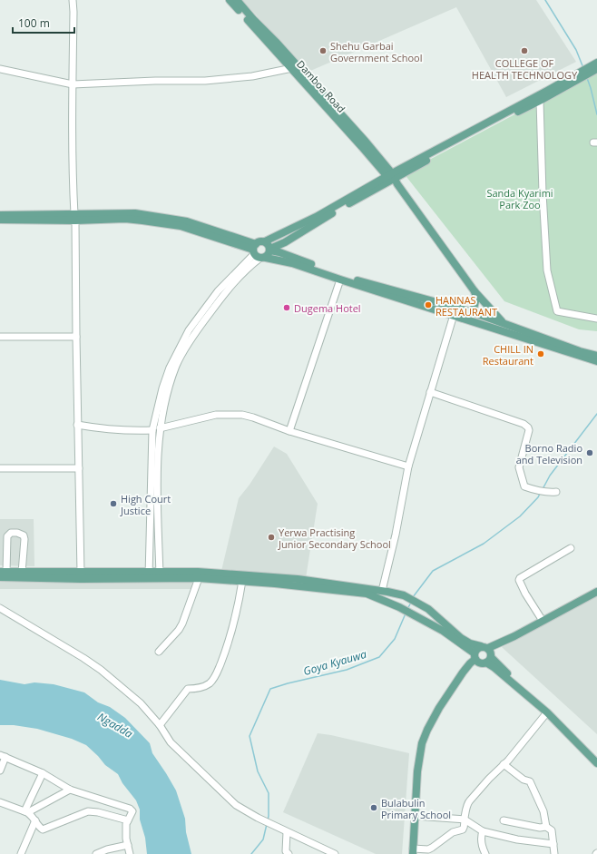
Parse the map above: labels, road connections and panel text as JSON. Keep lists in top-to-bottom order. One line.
{"streets":{"main road":["Damboa Road"]},"water":["Goya Kyauwa","Ngadda"],"parks":["Sanda Kyarimi Park Zoo"],"places":["Shehu Garbai Government School","COLLEGE OF HEALTH TECHNOLOGY","HANNAS RESTAURANT","Dugema Hotel","CHILL IN Restaurant","Borno Radio and Television","High Court Justice","Yerwa Practising Junior Secondary School","Bulabulin Primary School"],"scale_bar":"100 m"}
